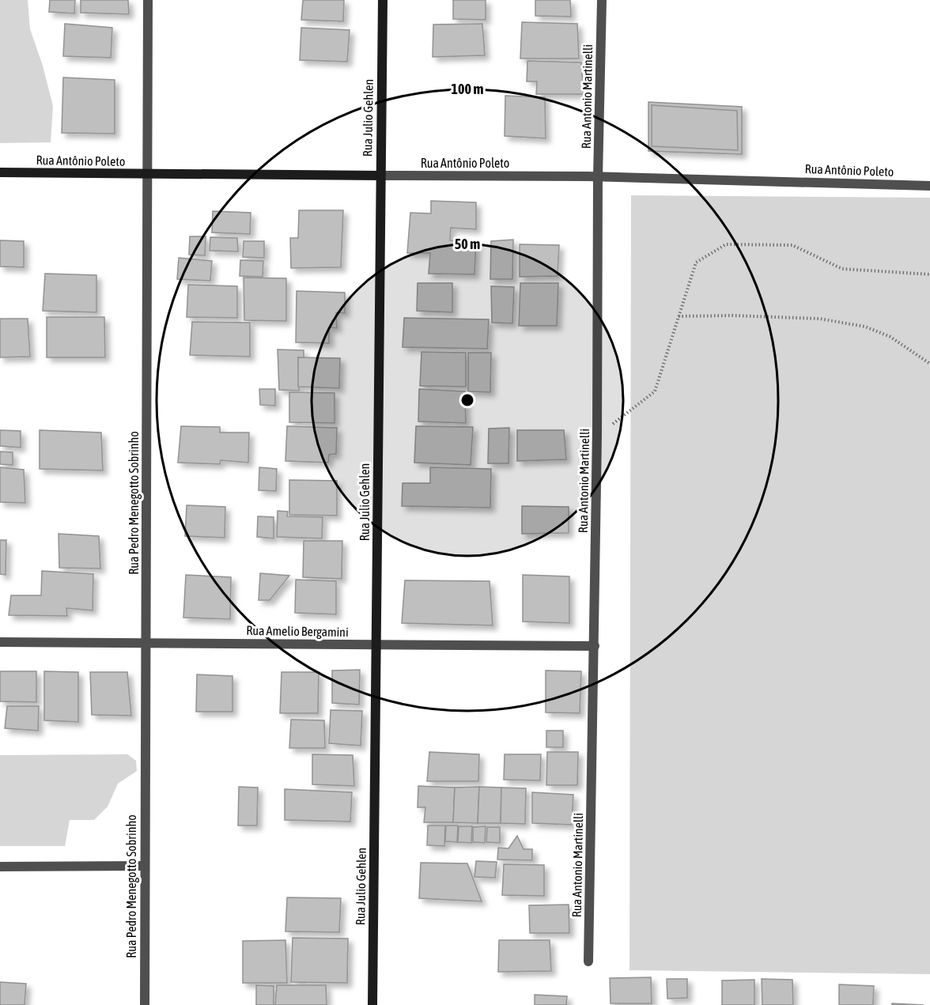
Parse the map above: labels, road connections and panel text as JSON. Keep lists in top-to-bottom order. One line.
{"streets":{"street":["Rua Antonio Martinelli","Rua Julio Gehlen","Rua Antônio Poleto","Rua Pedro Menegotto Sobrinho","Rua Amelio Bergamini"]},"crossings":[["Rua Antonio Martinelli","Rua Antônio Poleto"],["Rua Antonio Martinelli","Rua Amelio Bergamini"],["Rua Julio Gehlen","Rua Antônio Poleto"],["Rua Julio Gehlen","Rua Amelio Bergamini"],["Rua Antônio Poleto","Rua Pedro Menegotto Sobrinho"],["Rua Pedro Menegotto Sobrinho","Rua Amelio Bergamini"]],"rings":["100 m","50 m"]}
